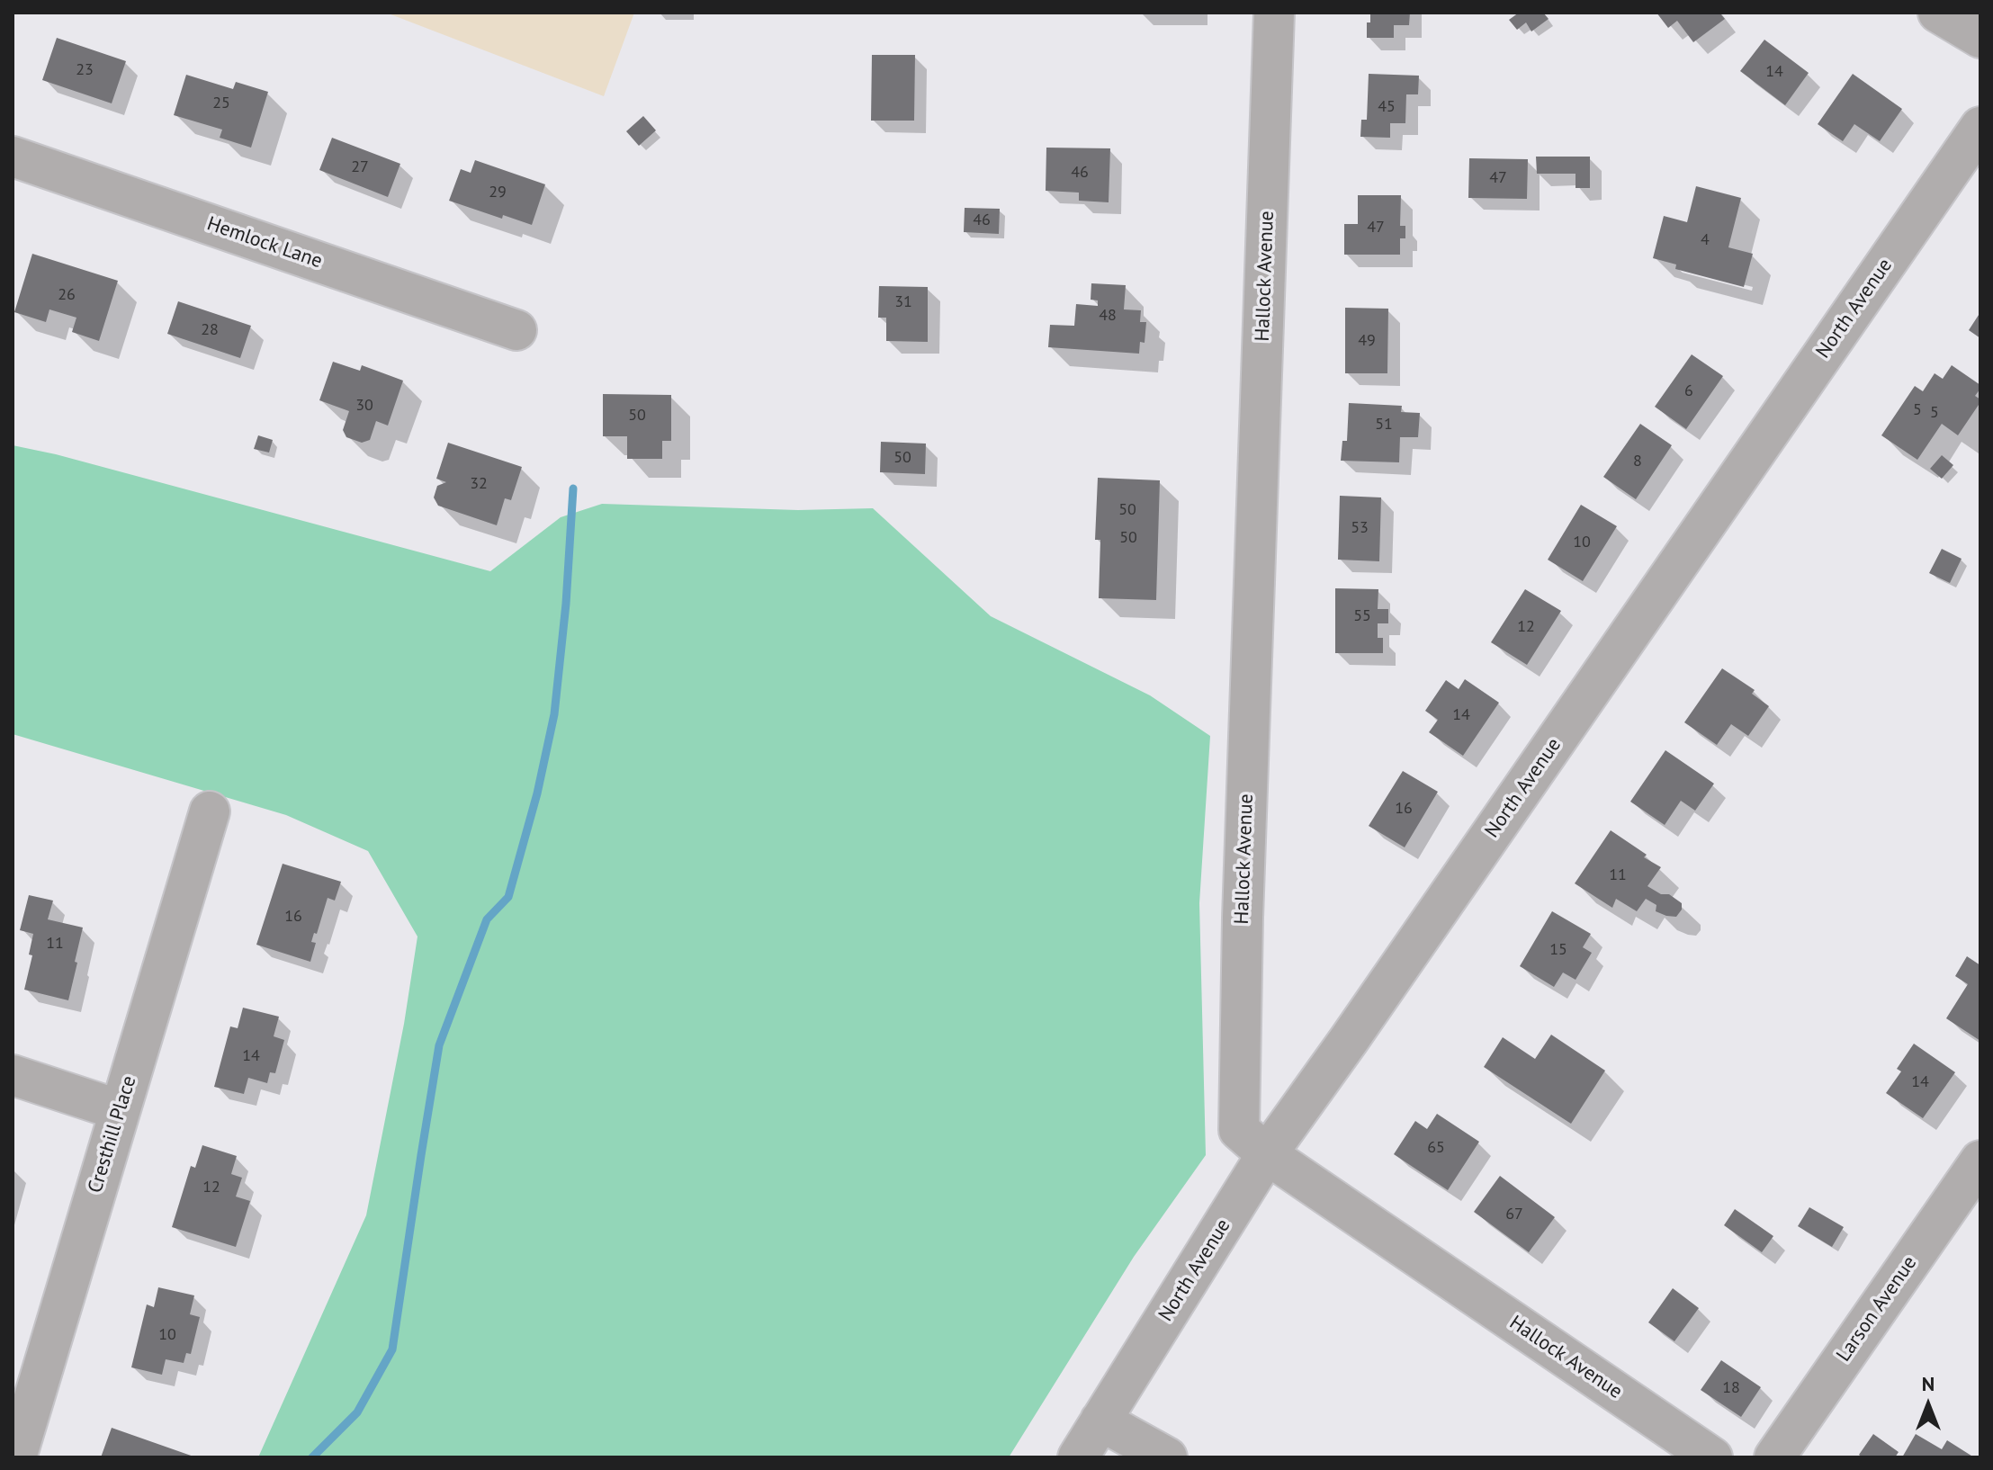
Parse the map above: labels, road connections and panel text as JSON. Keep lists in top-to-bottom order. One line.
{"streets":{"street":["Hemlock Lane","Hallock Avenue","North Avenue","Cresthill Place","Larson Avenue"]},"crossings":[["Hallock Avenue","North Avenue"]],"house_numbers":["23","14","25","45","27","46","47","29","46","47","4","26","31","48","28","49","6","30","5","5","50","51","50","8","32","50","53","50","10","55","12","14","16","11","16","11","15","14","14","65","12","67","10","18"],"north":"top"}
